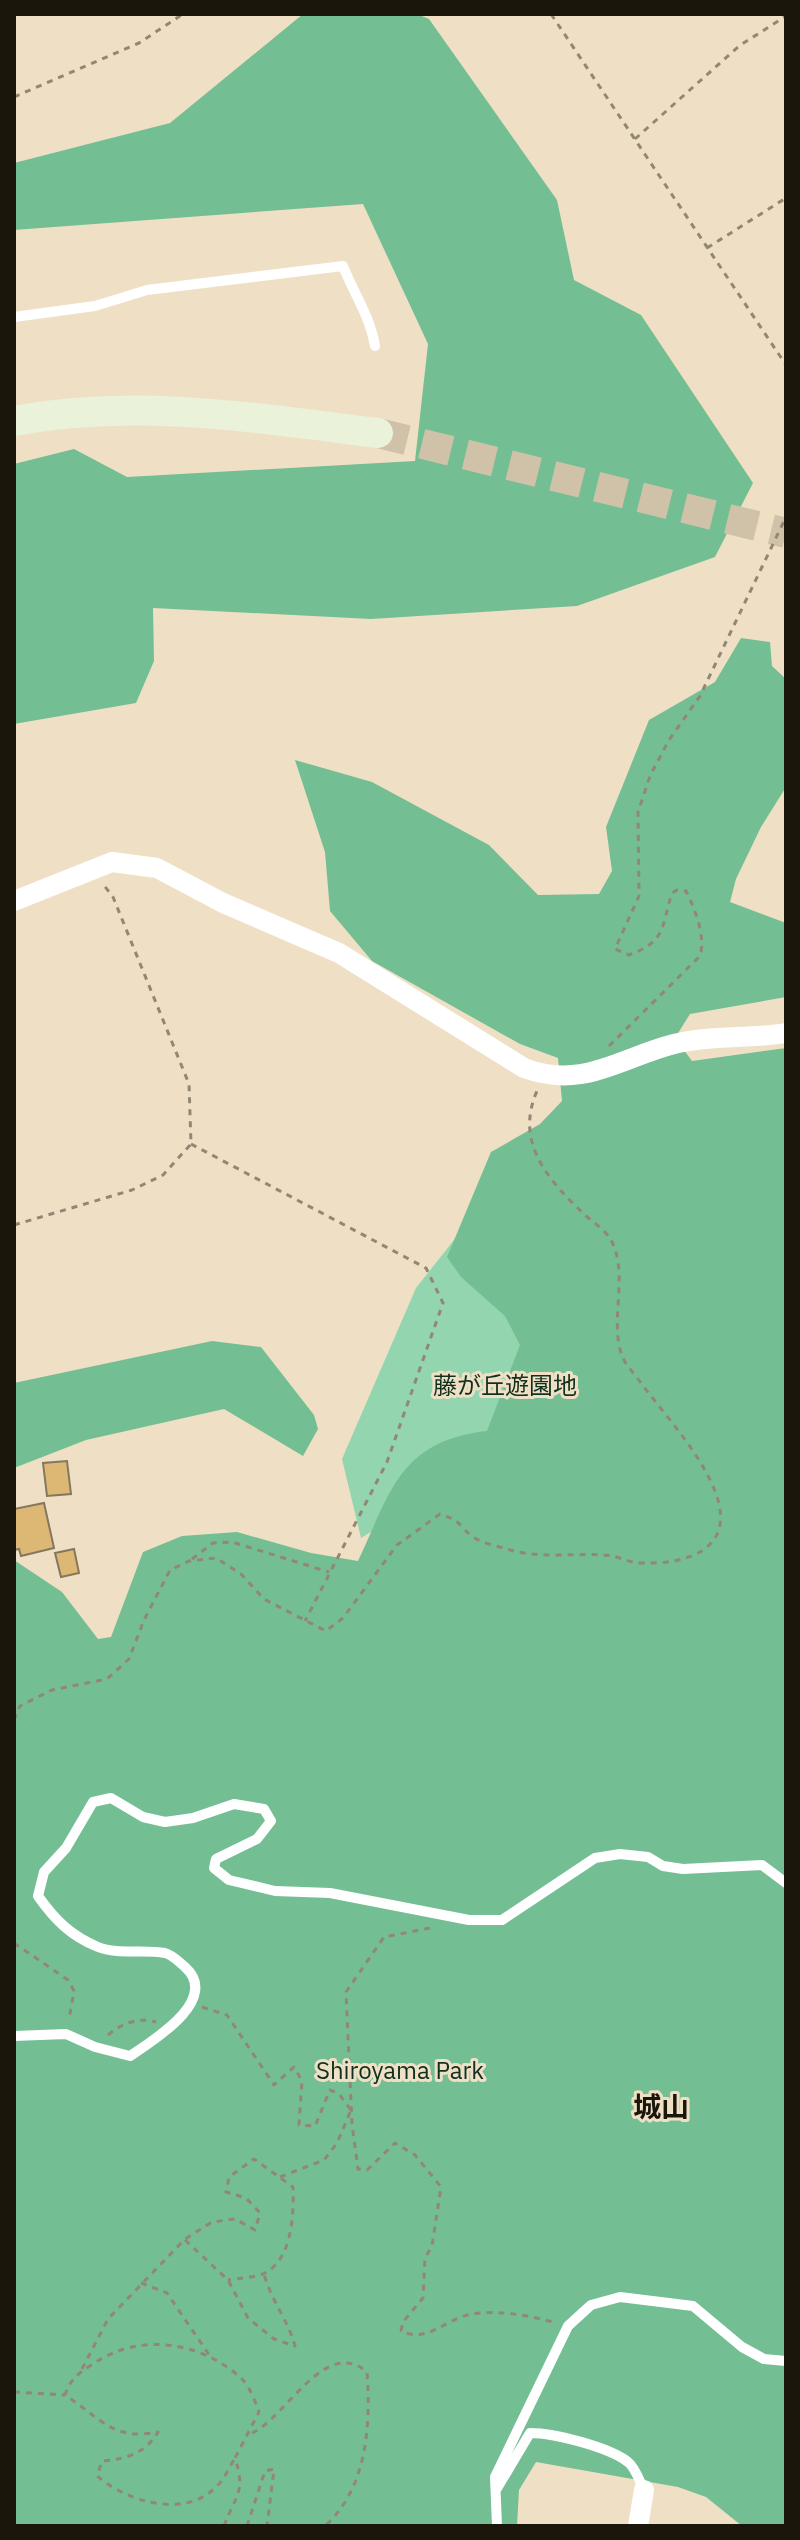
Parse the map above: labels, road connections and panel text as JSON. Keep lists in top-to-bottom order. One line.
{"districts":["城山"],"parks":["藤が丘遊園地","Shiroyama Park"]}
